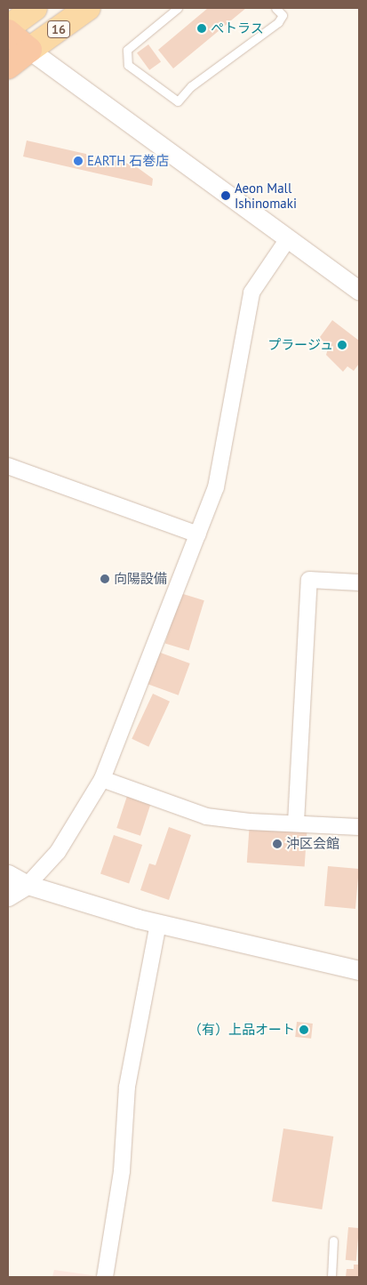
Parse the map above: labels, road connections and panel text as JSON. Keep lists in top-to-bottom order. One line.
{"streets":{"main road":["16"]},"places":["ぺトラス","EARTH 石巻店","Aeon Mall Ishinomaki","プラージュ","向陽設備","沖区会館","（有）上品オート"]}
